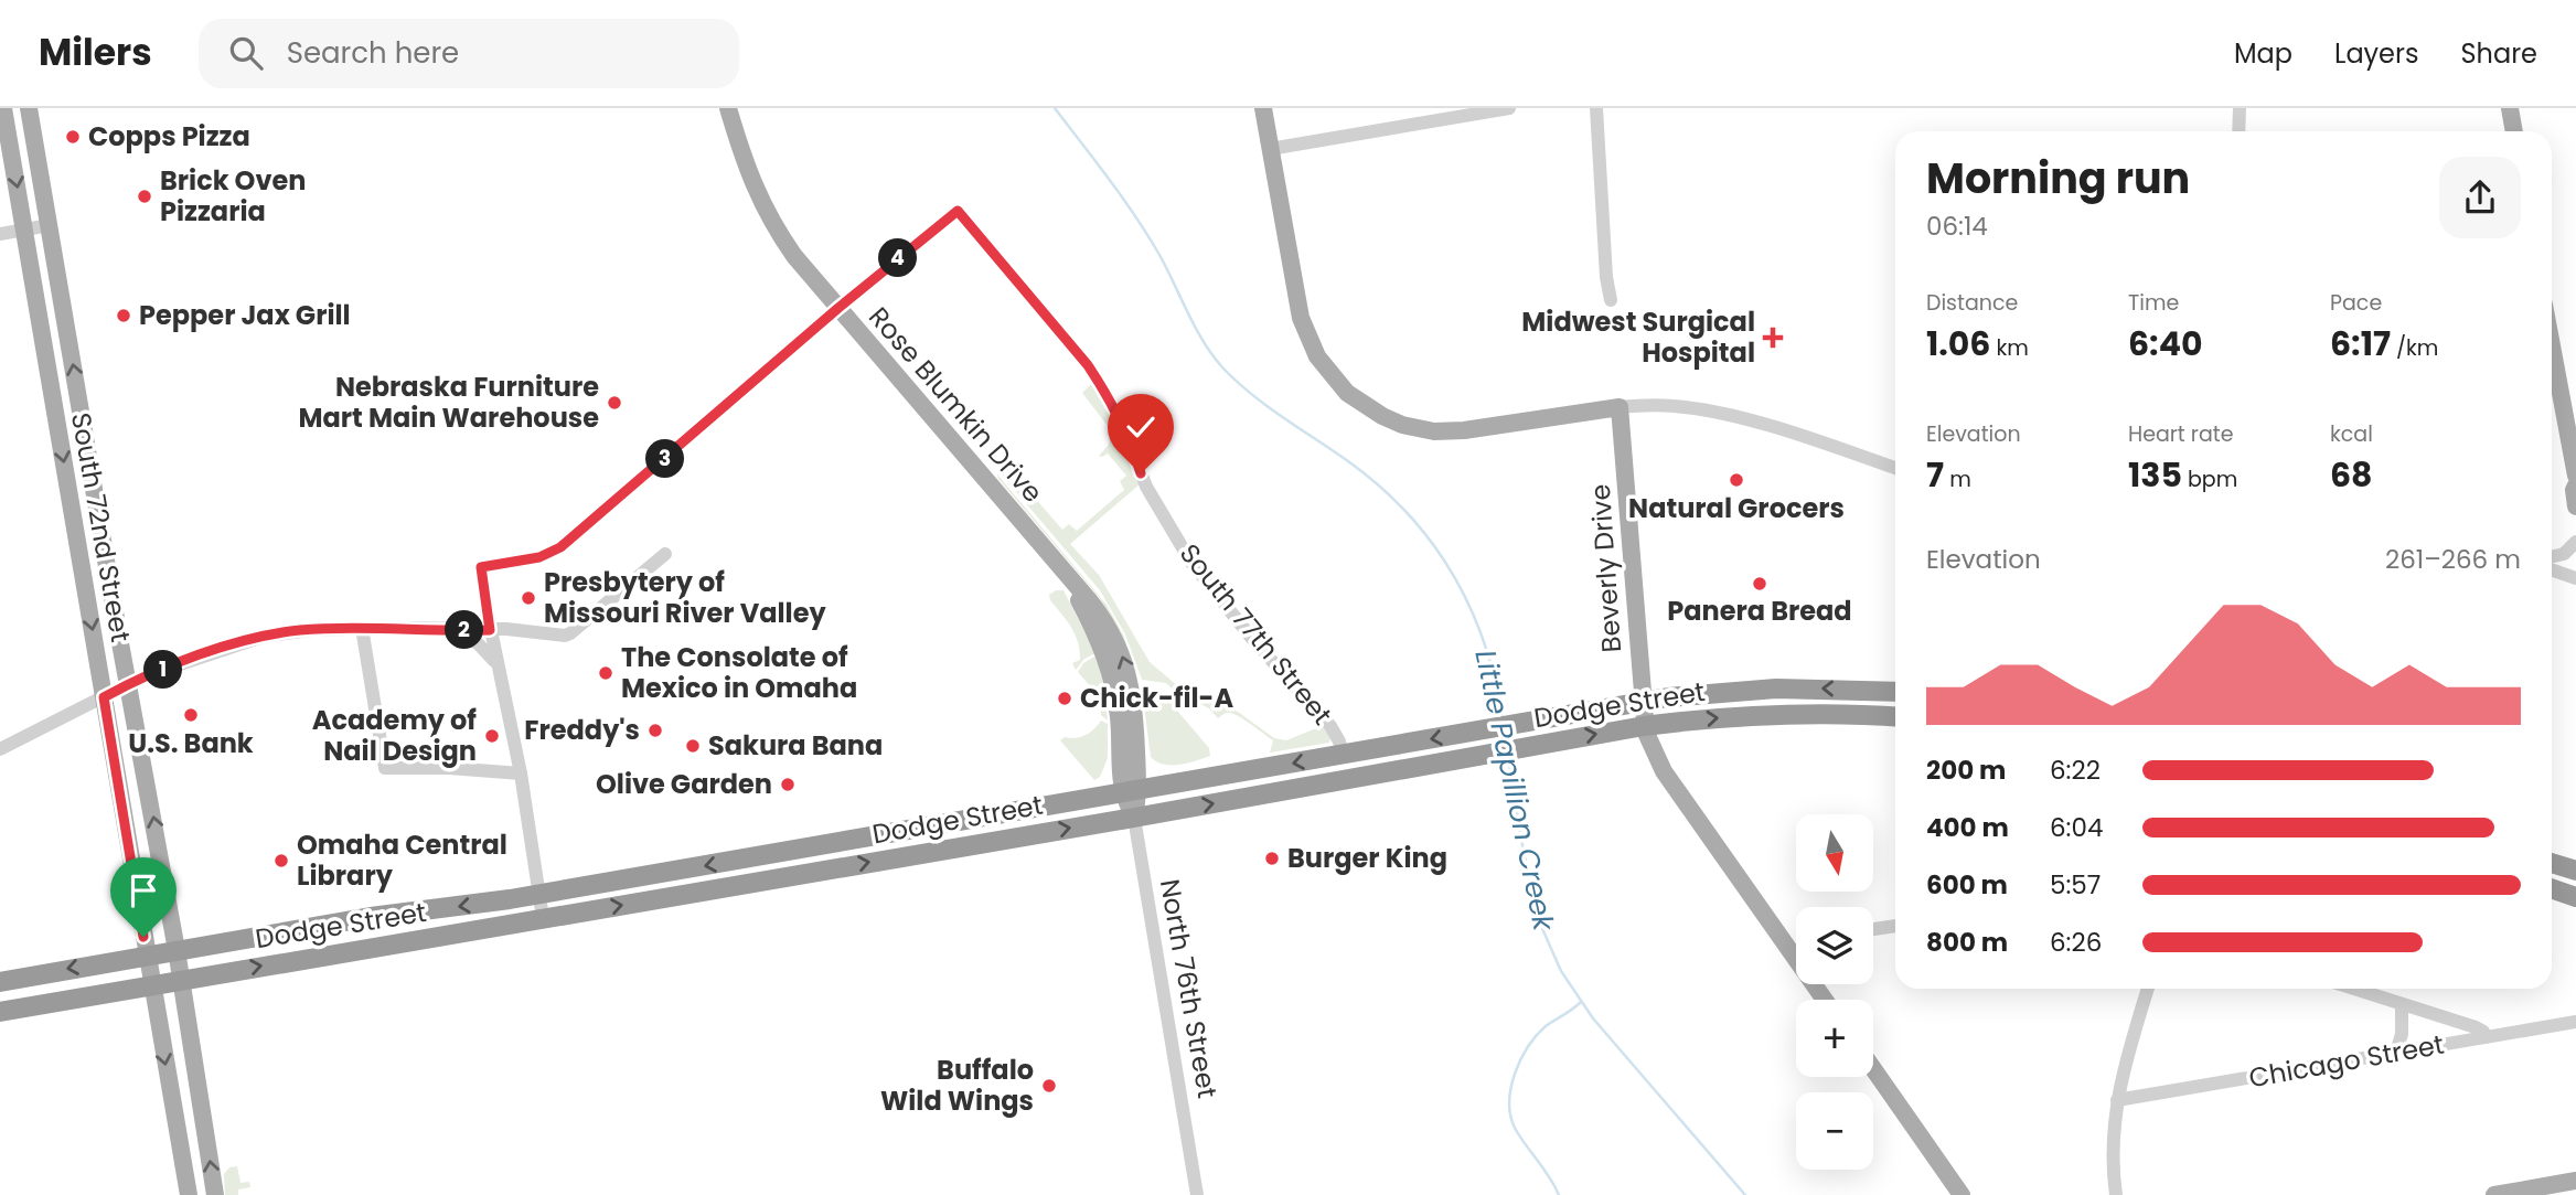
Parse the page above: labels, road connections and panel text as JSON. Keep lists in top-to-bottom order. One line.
{"streets":{"highway":["Dodge Street"],"main road":["Rose Blumkin Drive","South 72nd Street","Beverly Drive","North 76th Street"],"street":["South 77th Street","Chicago Street"]},"crossings":[["Rose Blumkin Drive","South 77th Street"],["Rose Blumkin Drive","Dodge Street"],["Rose Blumkin Drive","North 76th Street"],["South 72nd Street","Dodge Street"],["Beverly Drive","Dodge Street"],["South 77th Street","Dodge Street"],["Dodge Street","North 76th Street"]],"water":["Little Papillion Creek"],"places":{"other":["Copps Pizza","Brick Oven Pizzaria","Pepper Jax Grill","Nebraska Furniture Mart Main Warehouse","Natural Grocers","Panera Bread","Presbytery of Missouri River Valley","The Consolate of Mexico in Omaha","Chick-fil-A","U.S. Bank","Freddy's","Academy of Nail Design","Sakura Bana","Olive Garden","Burger King","Omaha Central Library","Buffalo Wild Wings"],"health":["Midwest Surgical Hospital"]},"north":"bottom","page":{"header":"Milers","search":"Search here","nav":["Map","Layers","Share"],"heading":["Morning run","06:14"],"pins":["4","3","2","1"],"stats":[["Distance","1.06 km"],["Time","6:40"],["Pace","6:17 /km"],["Elevation","7 m"],["Heart rate","135 bpm"],["kcal","68"]],"chart":["Elevation","261–266 m"],"list":[{"name":"200 m","note":"6:22"},{"name":"400 m","note":"6:04"},{"name":"600 m","note":"5:57"},{"name":"800 m","note":"6:26"}],"map_buttons":["+","−"]}}
